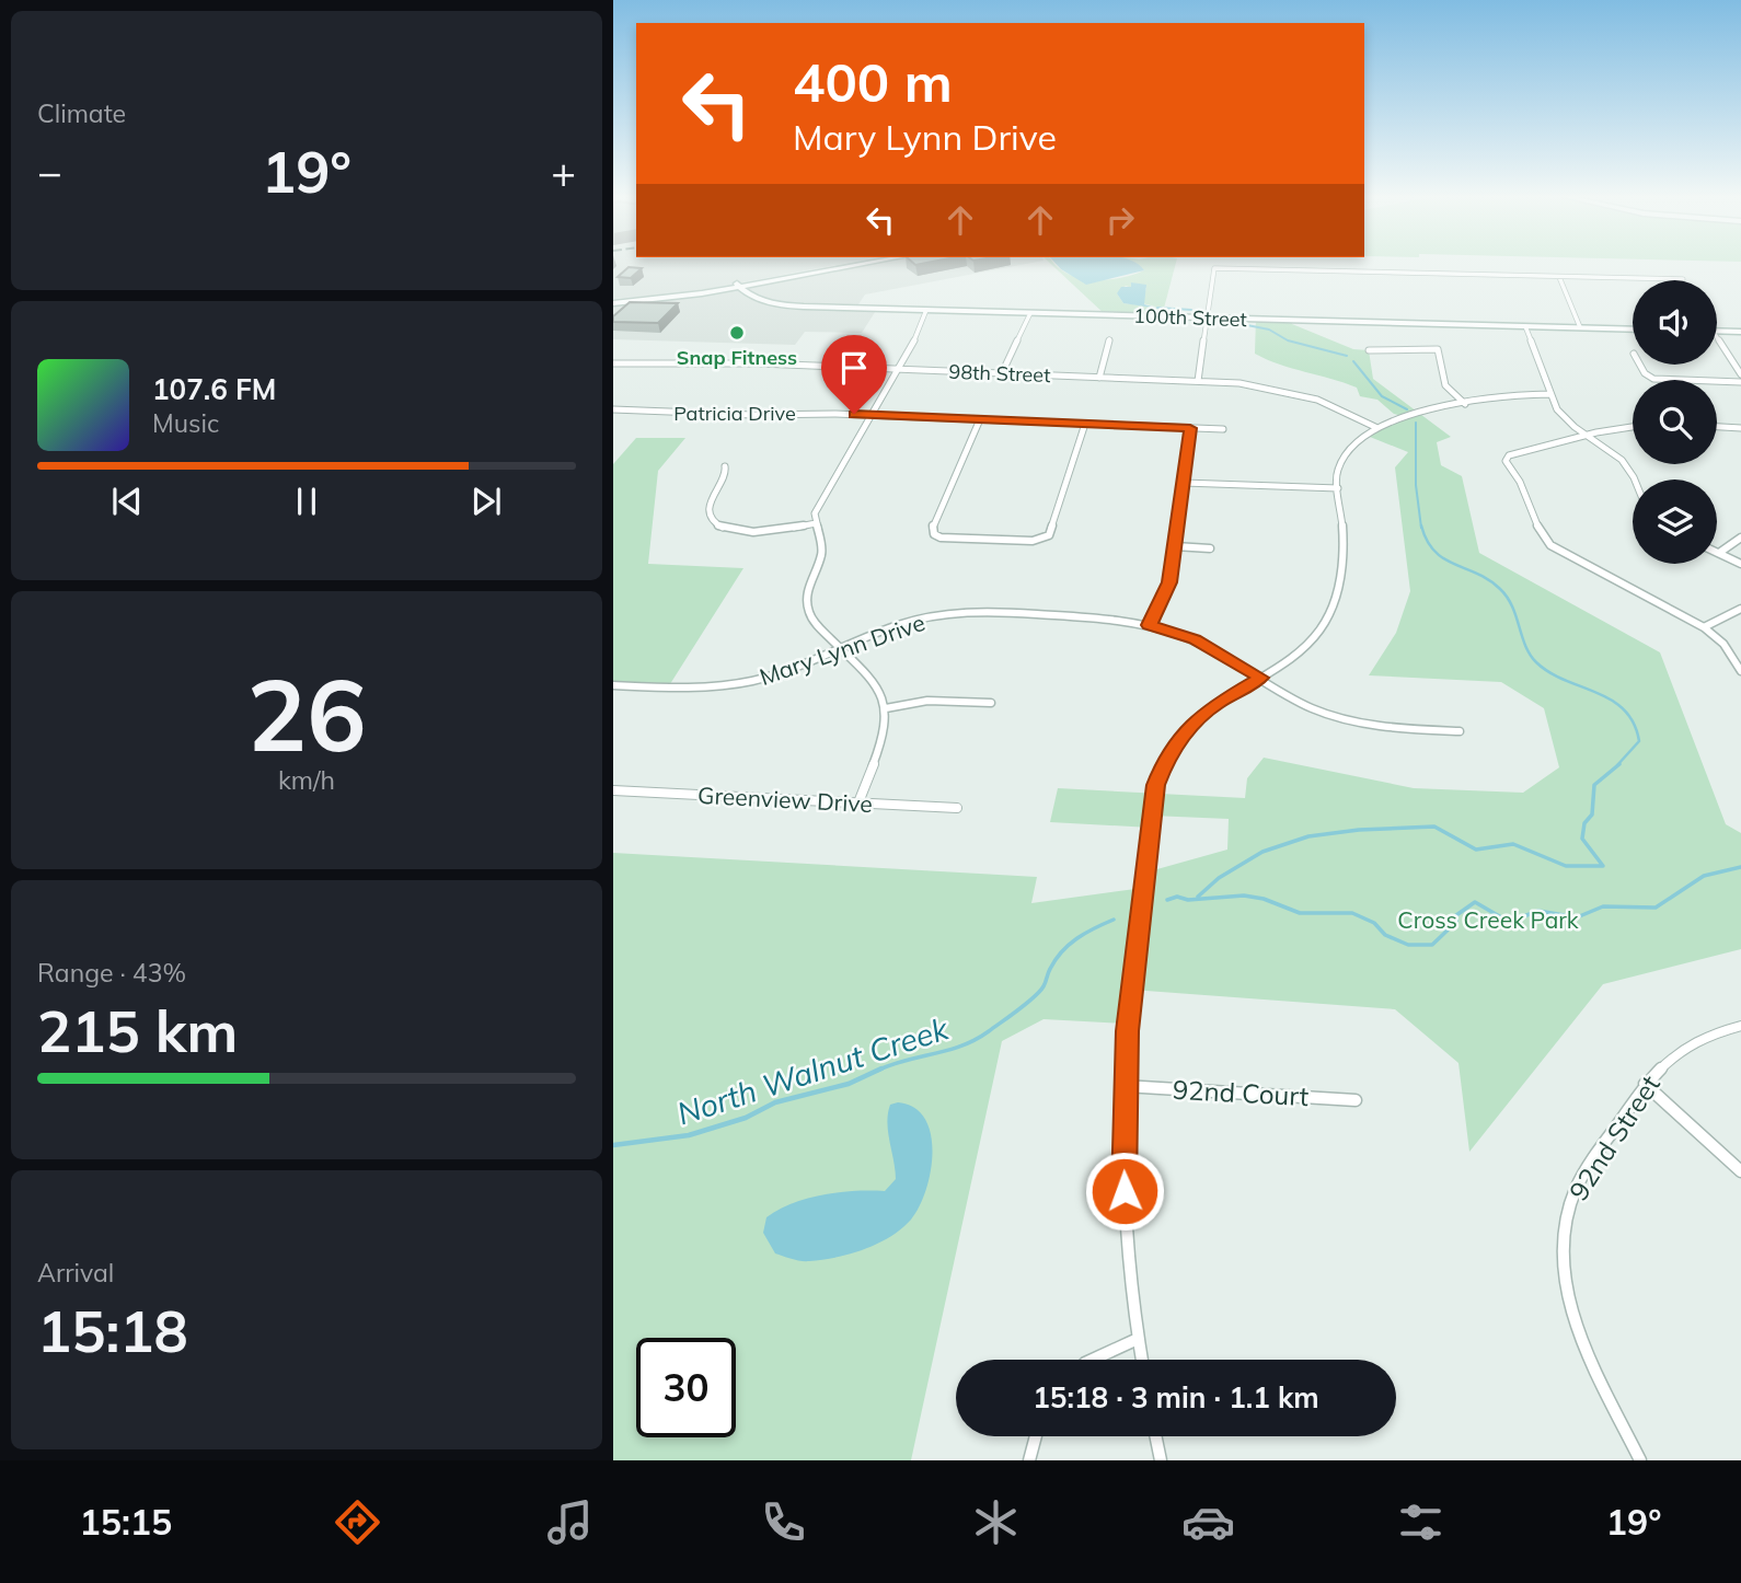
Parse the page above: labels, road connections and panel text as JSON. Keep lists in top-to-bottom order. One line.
{"streets":{"street":["100th Street","98th Street","Patricia Drive","Mary Lynn Drive","Greenview Drive","92nd Court","92nd Street"]},"water":["North Walnut Creek"],"parks":["Cross Creek Park"],"places":["Snap Fitness"],"page":{"tile":["Climate",["26","km/h"],["Range · 43%","215 km"],["Arrival","15:18"]],"turn":["400 m","Mary Lynn Drive"],"heat":["−","19°","+"],"song":["107.6 FM","Music"],"limit":"30","trip":"15:18 · 3 min · 1.1 km","tabs":["15:15","19°"]}}
